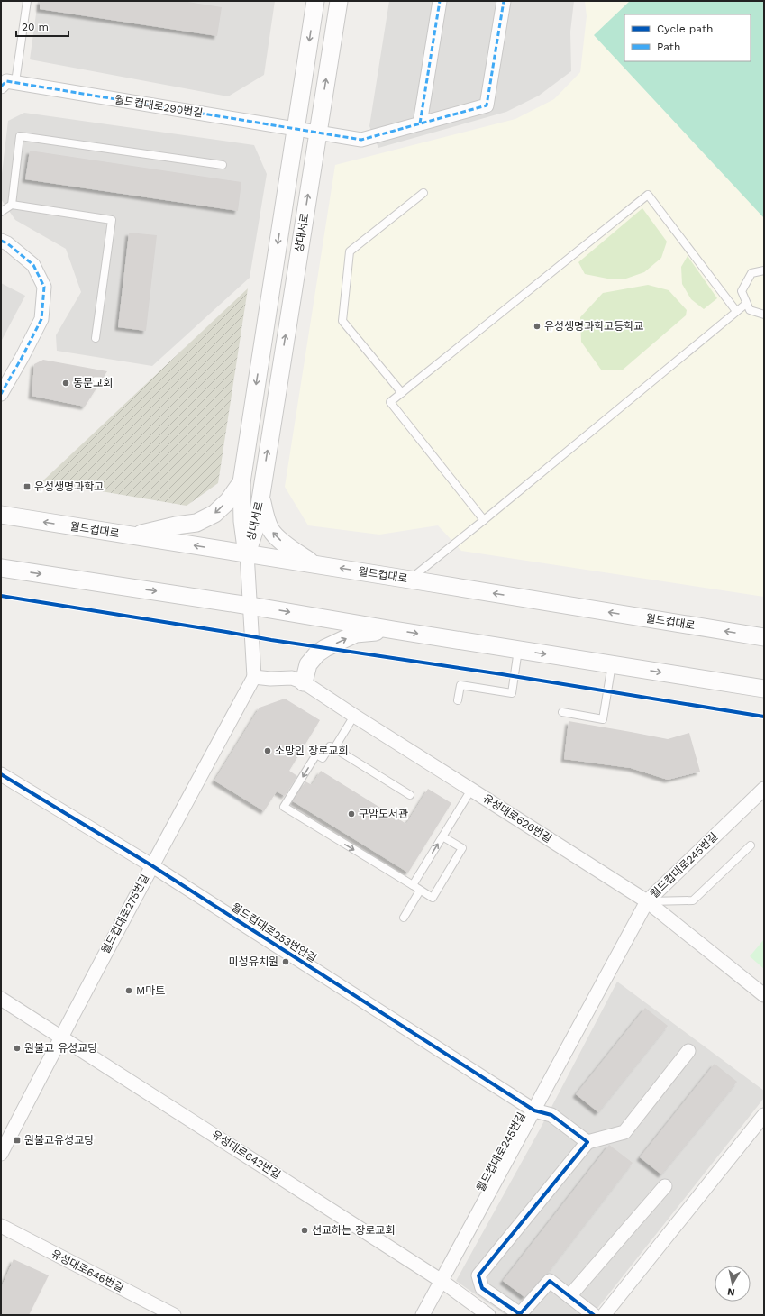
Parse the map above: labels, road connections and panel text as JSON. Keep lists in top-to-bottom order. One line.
{"streets":{"street":["월드컵대로290번길","상대서로","월드컵대로","유성대로626번길","월드컵대로245번길","월드컵대로275번길","월드컵대로253번안길","유성대로642번길","유성대로646번길"]},"crossings":[["월드컵대로290번길","상대서로"],["상대서로","월드컵대로"],["유성대로626번길","월드컵대로245번길"],["유성대로626번길","월드컵대로275번길"],["월드컵대로245번길","월드컵대로253번안길"],["월드컵대로245번길","유성대로642번길"],["월드컵대로275번길","월드컵대로253번안길"],["월드컵대로275번길","유성대로642번길"]],"places":{"other":["유성생명과학고등학교","동문교회","소망인 장로교회","구암도서관","미성유치원","M마트","원불교 유성교당","선교하는 장로교회"],"transit":["유성생명과학고","원불교유성교당"]},"legend":["Cycle path","Path"],"scale_bar":"20 m","north":"bottom"}
